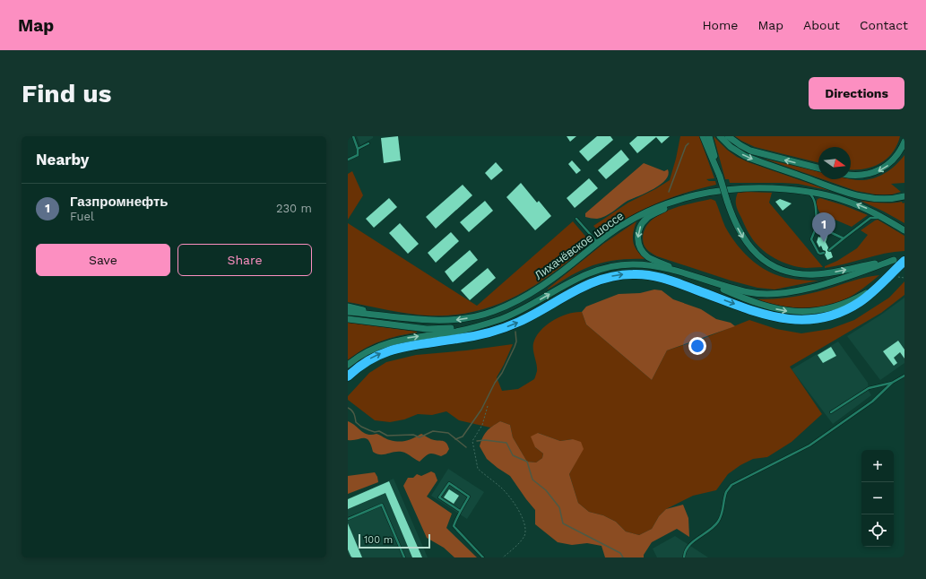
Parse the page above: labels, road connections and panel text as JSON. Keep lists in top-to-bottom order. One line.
{"streets":{"main road":["Лихачёвское шоссе"]},"scale_bar":"100 m","north":"right","page":{"header":"Map","nav":["Home","Map","About","Contact"],"buttons":["Directions",["Save","Share"]],"title":"Find us","heading":"Nearby","list":[{"mark":"1","name":"Газпромнефть","note":"Fuel","value":"230 m"}],"pins":"1","map_buttons":["+","−"],"scale":"100 m"}}
